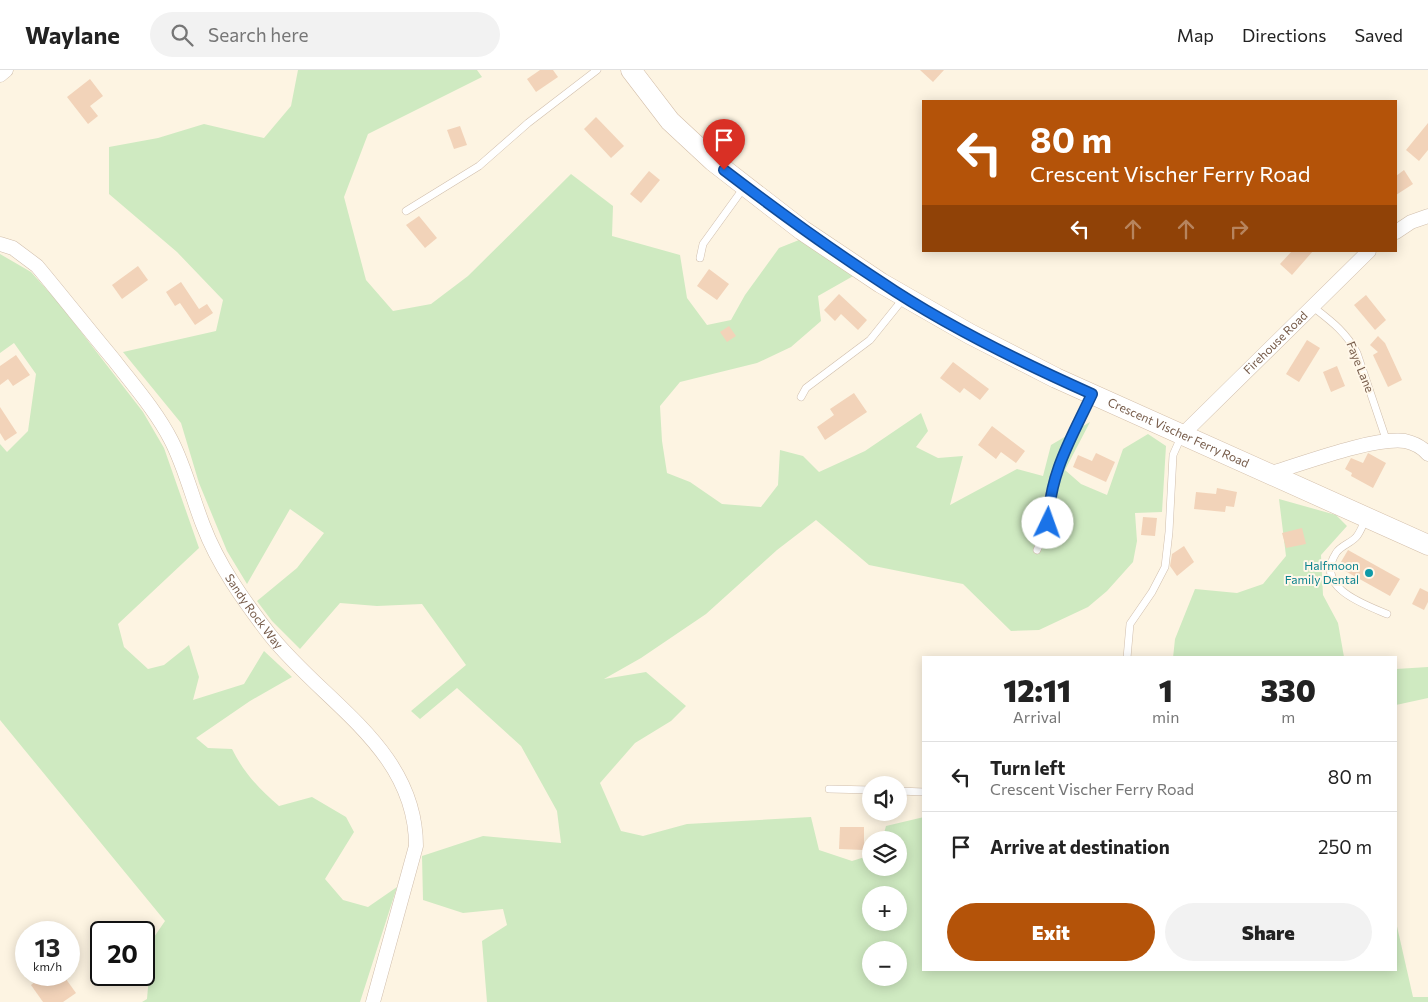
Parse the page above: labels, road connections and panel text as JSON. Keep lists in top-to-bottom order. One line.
{"streets":{"main road":["Crescent Vischer Ferry Road"],"street":["Firehouse Road","Sandy Rock Way"],"lane":["Faye Lane"]},"crossings":[["Firehouse Road","Faye Lane"],["Firehouse Road","Crescent Vischer Ferry Road"]],"places":["Halfmoon Family Dental"],"page":{"header":"Waylane","search":"Search here","nav":["Map","Directions","Saved"],"turn":["80 m","Crescent Vischer Ferry Road"],"eta":["12:11","Arrival","1","min","330","m"],"list":[{"name":"Turn left","note":"Crescent Vischer Ferry Road","value":"80 m"},{"name":"Arrive at destination","value":"250 m"}],"map_buttons":["+","−"],"buttons":["Exit","Share"],"speed":"13 km/h","limit":"20"}}
